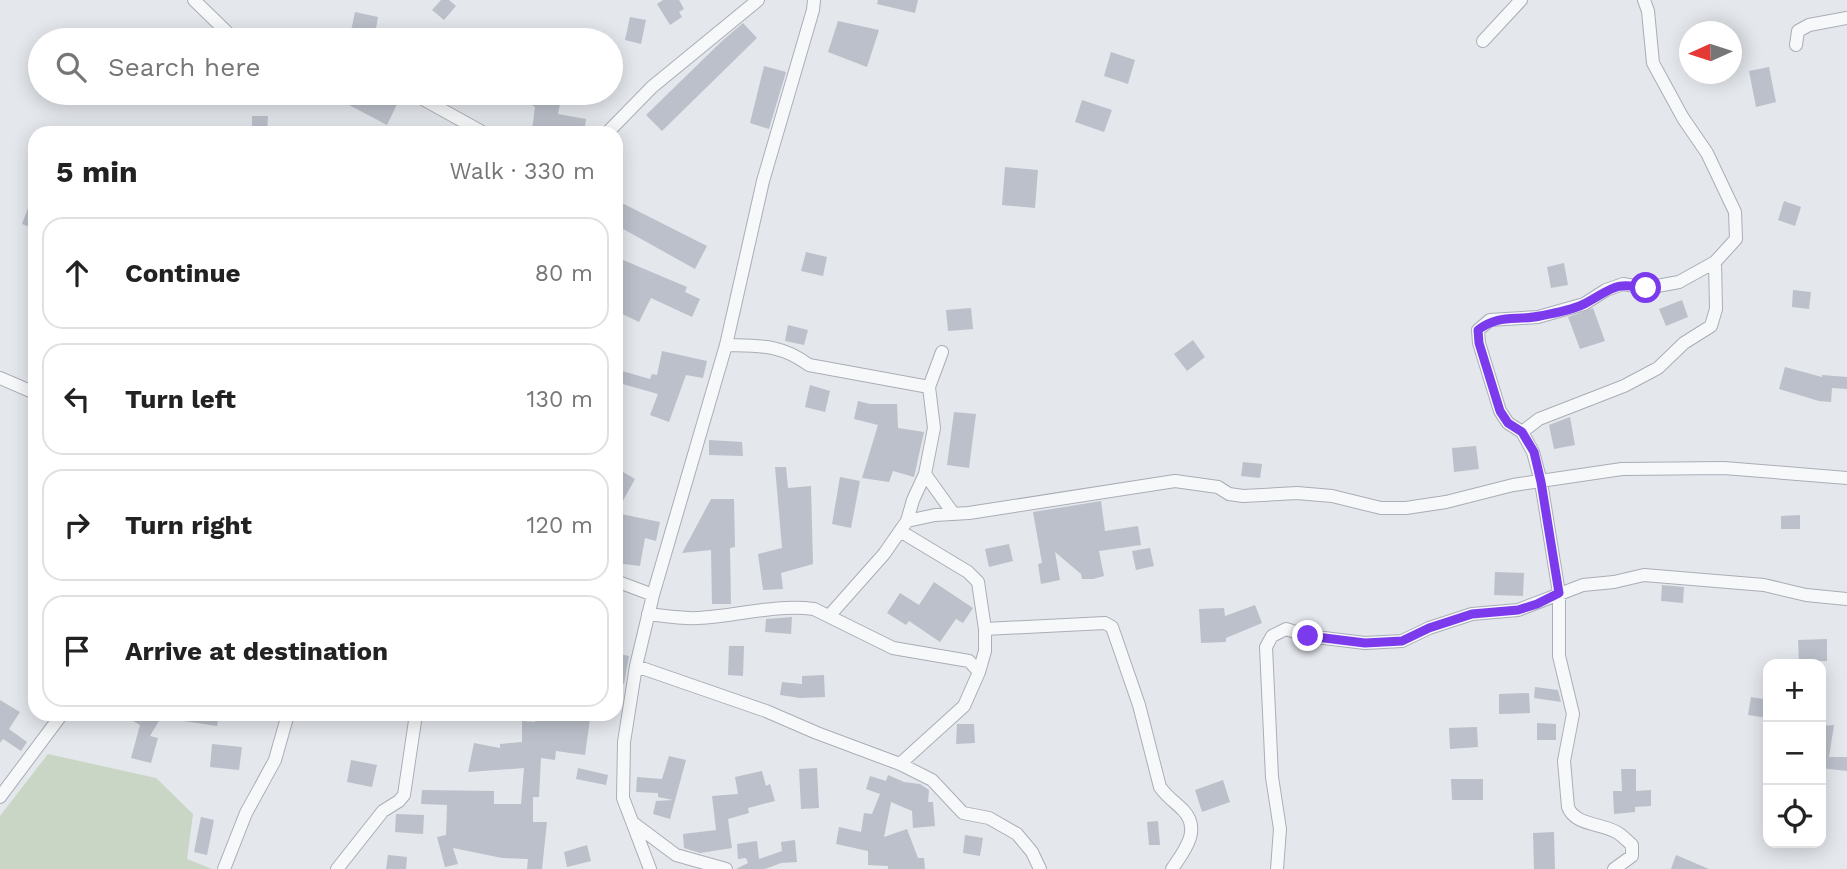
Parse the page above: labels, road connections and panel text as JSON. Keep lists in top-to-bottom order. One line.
{"north":"left","page":{"search":"Search here","heading":["5 min","Walk · 330 m"],"list":[["Continue","80 m"],["Turn left","130 m"],["Turn right","120 m"],"Arrive at destination"],"map_buttons":["+","−"]}}
